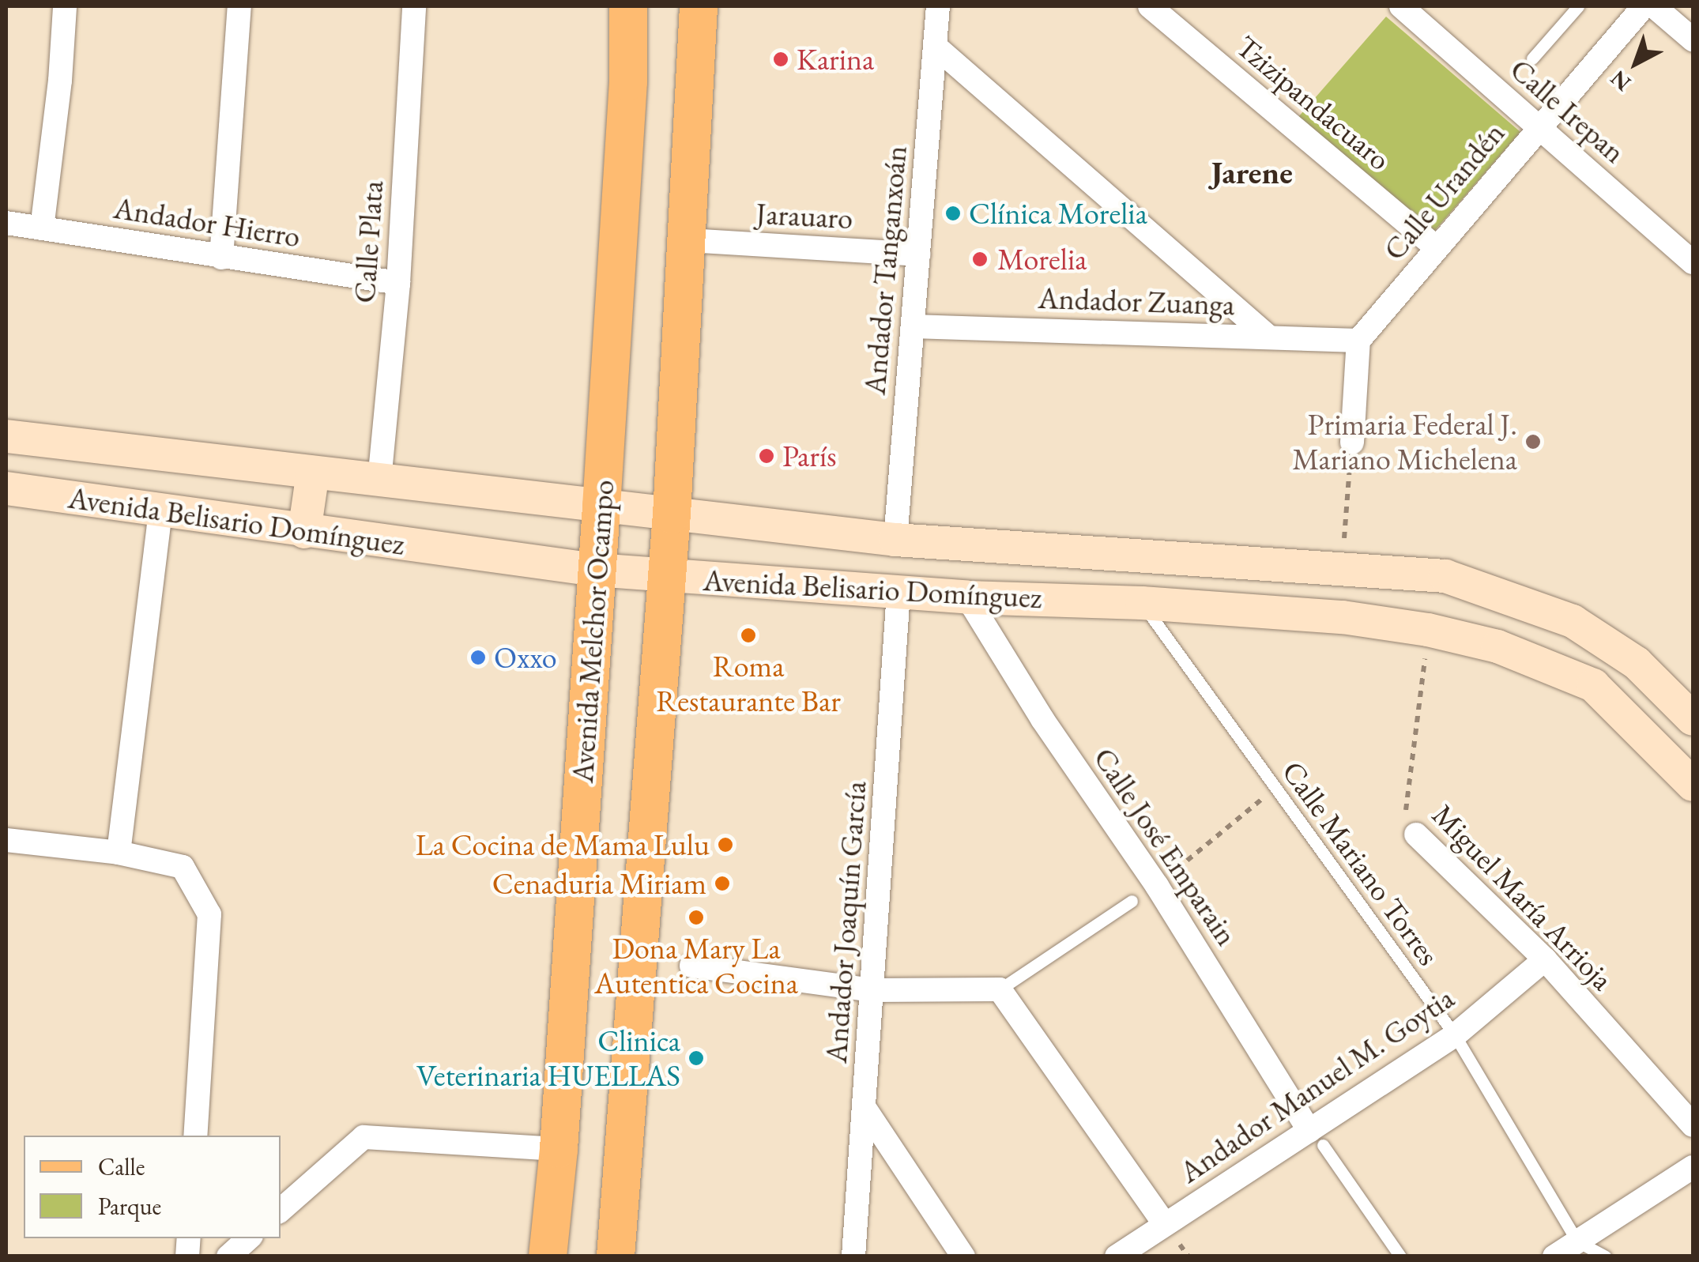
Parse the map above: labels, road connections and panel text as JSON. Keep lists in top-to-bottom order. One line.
{"streets":{"main road":["Avenida Melchor Ocampo"],"street":["Tzizipandacuaro","Calle Irepan","Calle Urandén","Jarauaro","Andador Hierro","Calle Plata","Andador Tanganxoán","Andador Zuanga","Avenida Belisario Domínguez","Calle José Emparain","Miguel María Arrioja","Andador Joaquín García","Andador Manuel M. Goytia"],"lane":["Calle Mariano Torres"]},"crossings":[["Tzizipandacuaro","Calle Urandén"],["Calle Irepan","Calle Urandén"],["Calle Urandén","Andador Zuanga"],["Jarauaro","Andador Tanganxoán"],["Andador Hierro","Calle Plata"],["Calle Plata","Avenida Belisario Domínguez"],["Andador Tanganxoán","Andador Zuanga"],["Andador Tanganxoán","Avenida Belisario Domínguez"],["Avenida Belisario Domínguez","Avenida Melchor Ocampo"],["Avenida Belisario Domínguez","Calle José Emparain"],["Avenida Belisario Domínguez","Calle Mariano Torres"],["Avenida Belisario Domínguez","Miguel María Arrioja"],["Avenida Belisario Domínguez","Andador Joaquín García"],["Calle José Emparain","Andador Manuel M. Goytia"],["Calle Mariano Torres","Andador Manuel M. Goytia"],["Miguel María Arrioja","Andador Manuel M. Goytia"]],"districts":["Jarene"],"places":["Karina","Clínica Morelia","Morelia","Primaria Federal J. Mariano Michelena","París","Roma Restaurante Bar","Oxxo","La Cocina de Mama Lulu","Cenaduria Miriam","Dona Mary La Autentica Cocina","Clinica Veterinaria HUELLAS"],"legend":["Calle","Parque"],"north":"bottom left"}
